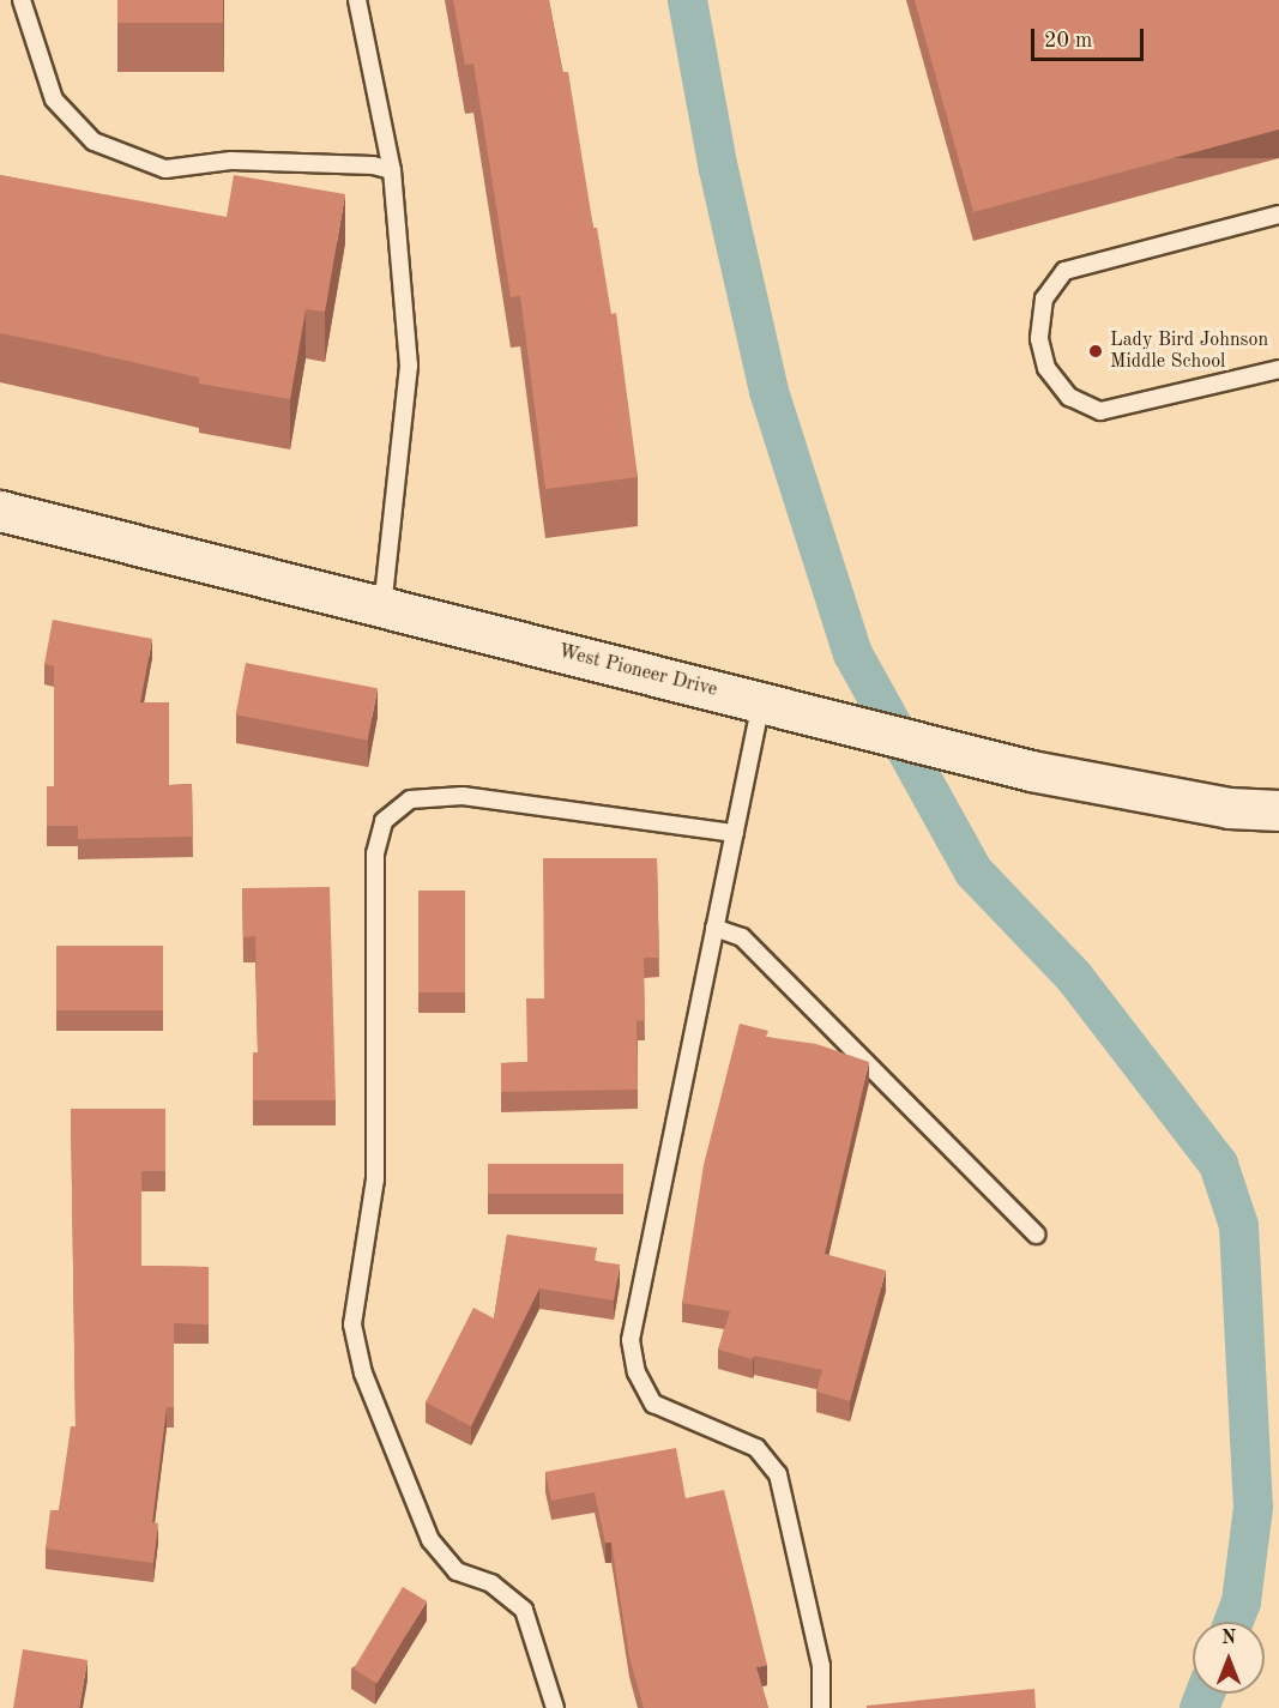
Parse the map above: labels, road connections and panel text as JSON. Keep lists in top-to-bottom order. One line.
{"streets":{"main road":["West Pioneer Drive"]},"places":["Lady Bird Johnson Middle School"],"scale_bar":"20 m","north":"top"}
